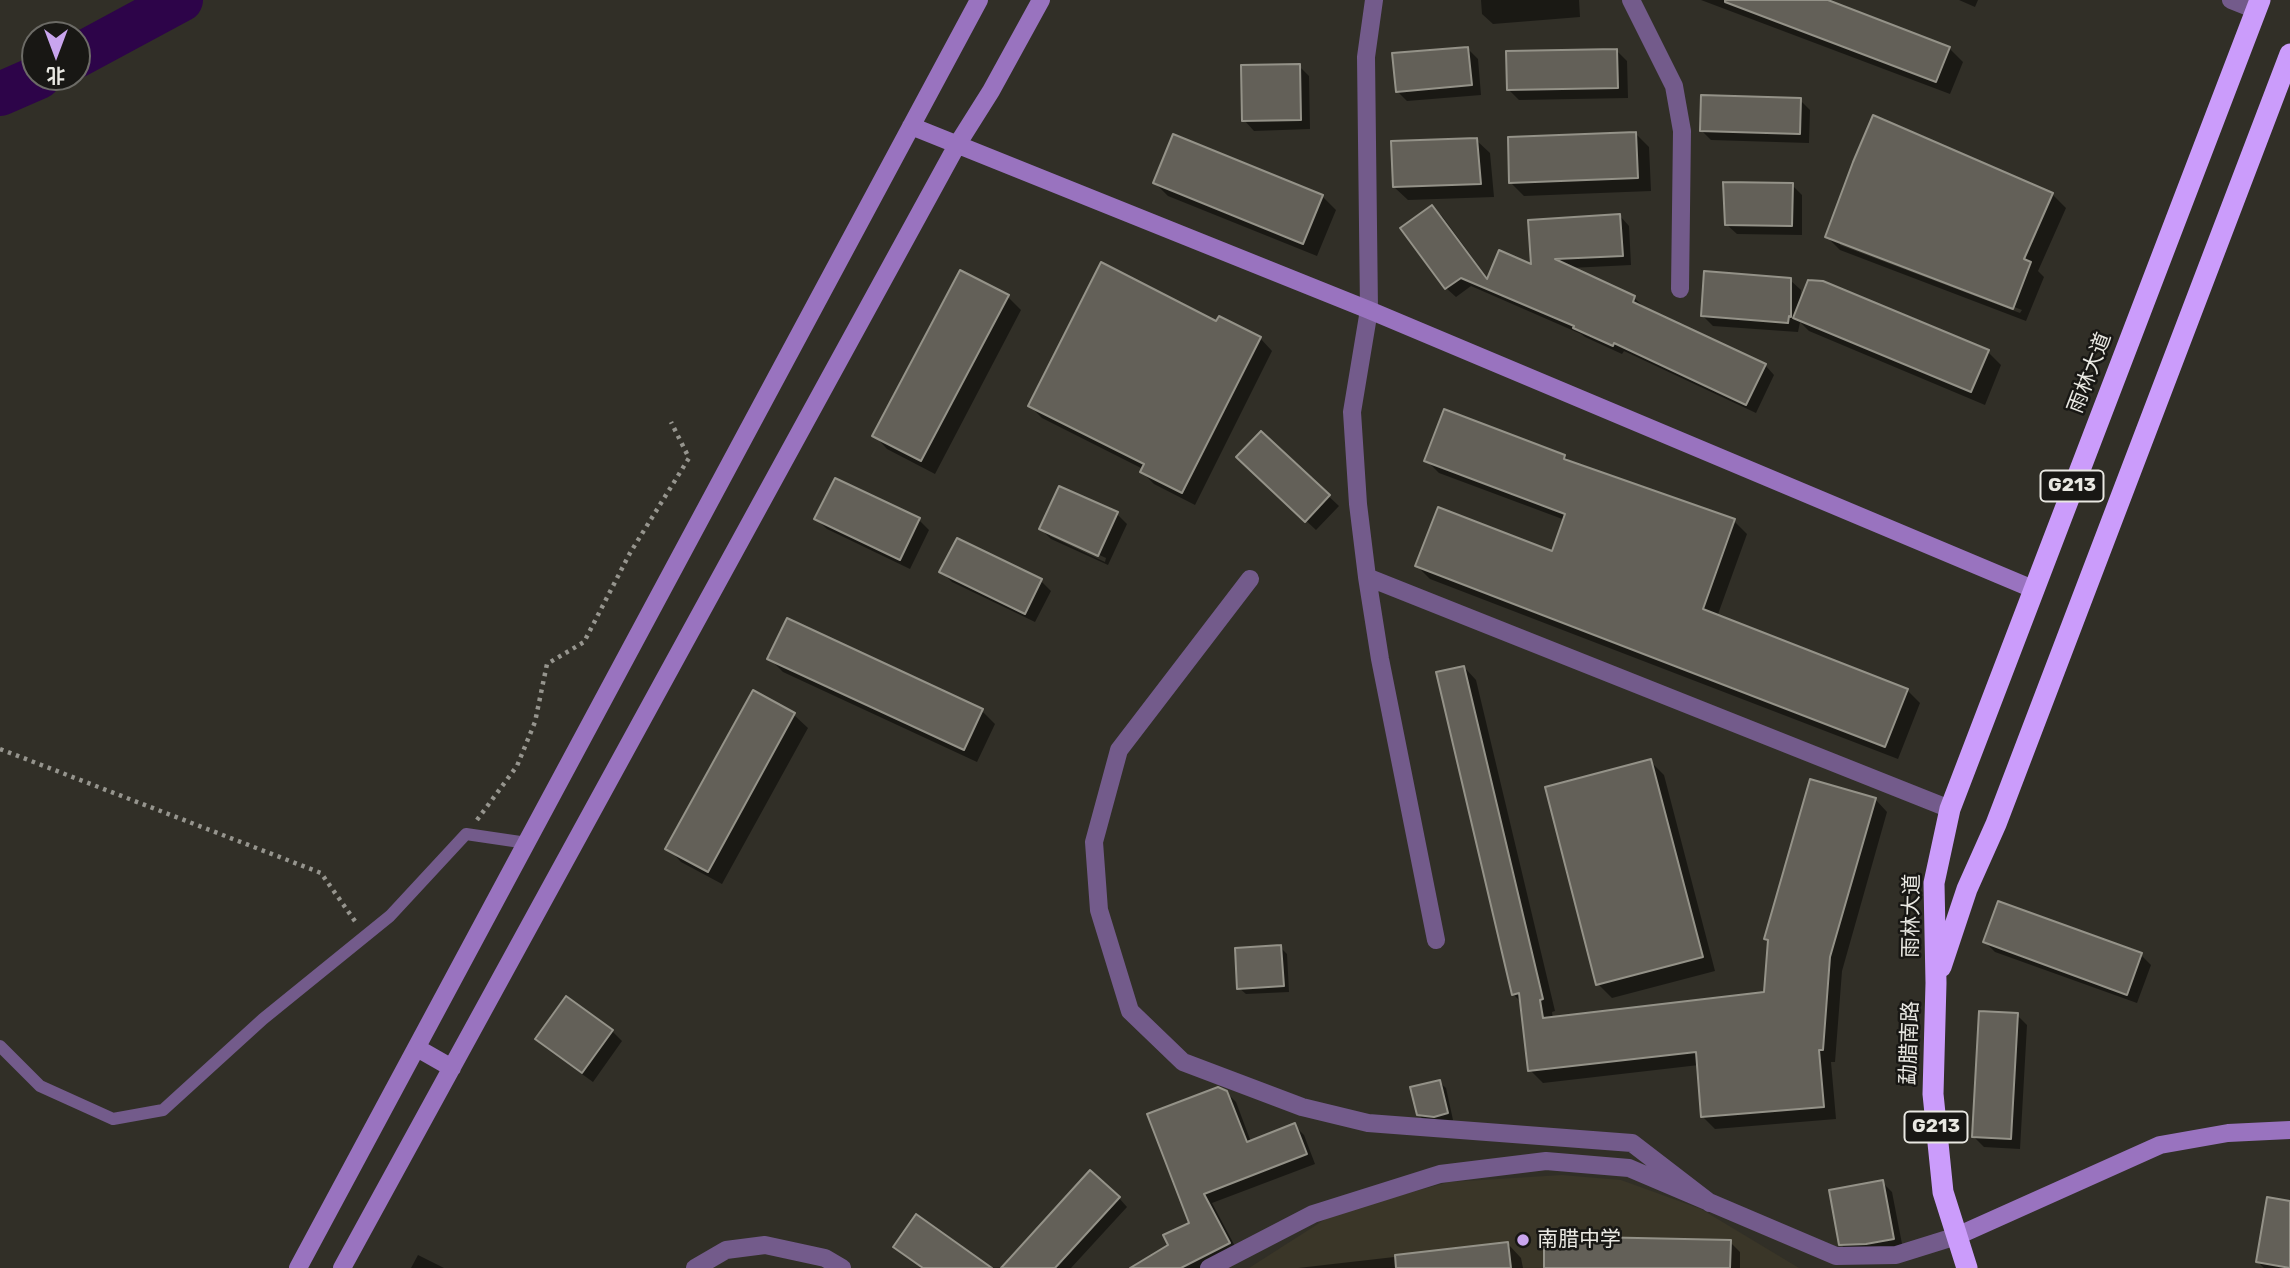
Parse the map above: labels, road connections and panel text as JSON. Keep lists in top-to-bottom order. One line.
{"streets":{"highway":["雨林大道","G213","勐腊南路"]},"crossings":[["雨林大道","勐腊南路"]],"places":["南腊中学"],"north":"bottom"}
